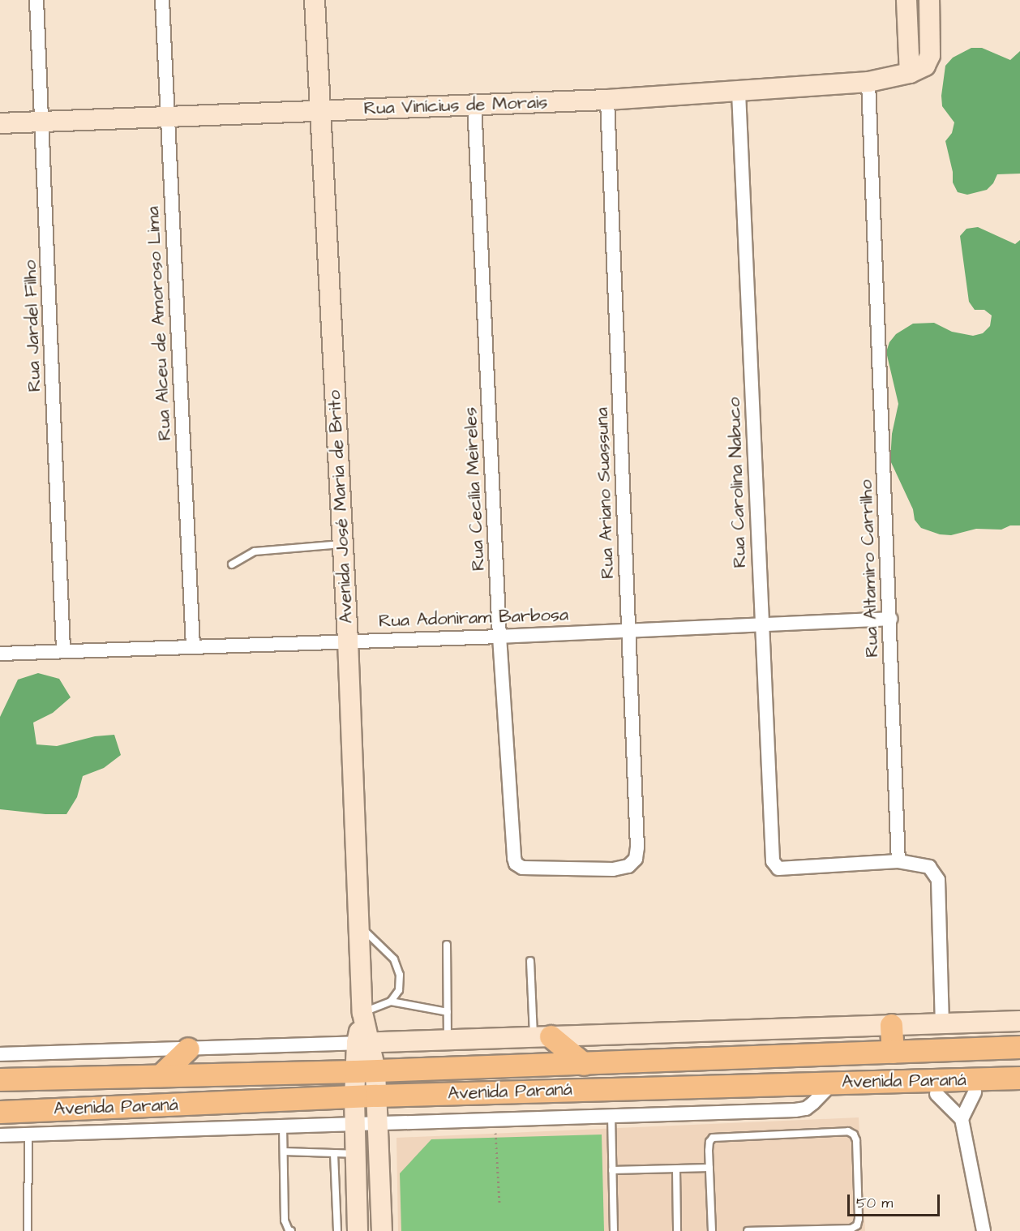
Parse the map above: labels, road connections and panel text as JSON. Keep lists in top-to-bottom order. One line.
{"streets":{"main road":["Avenida Paraná"],"street":["Rua Vinícius de Morais","Rua Alceu de Amoroso Lima","Rua Jardel Filho","Rua Carolina Nabuco","Rua Cecília Meireles","Rua Ariano Suassuna","Avenida José Maria de Brito","Rua Altamiro Carrilho","Rua Adoniram Barbosa"]},"crossings":[["Rua Vinícius de Morais","Rua Alceu de Amoroso Lima"],["Rua Vinícius de Morais","Rua Jardel Filho"],["Rua Vinícius de Morais","Rua Carolina Nabuco"],["Rua Vinícius de Morais","Rua Cecília Meireles"],["Rua Vinícius de Morais","Rua Ariano Suassuna"],["Rua Vinícius de Morais","Avenida José Maria de Brito"],["Rua Vinícius de Morais","Rua Altamiro Carrilho"],["Rua Alceu de Amoroso Lima","Rua Adoniram Barbosa"],["Rua Jardel Filho","Rua Adoniram Barbosa"],["Rua Carolina Nabuco","Rua Altamiro Carrilho"],["Rua Carolina Nabuco","Rua Adoniram Barbosa"],["Rua Cecília Meireles","Rua Ariano Suassuna"],["Rua Cecília Meireles","Rua Adoniram Barbosa"],["Rua Ariano Suassuna","Rua Adoniram Barbosa"],["Avenida José Maria de Brito","Rua Adoniram Barbosa"],["Avenida José Maria de Brito","Avenida Paraná"],["Rua Altamiro Carrilho","Rua Adoniram Barbosa"]],"scale_bar":"50 m"}
